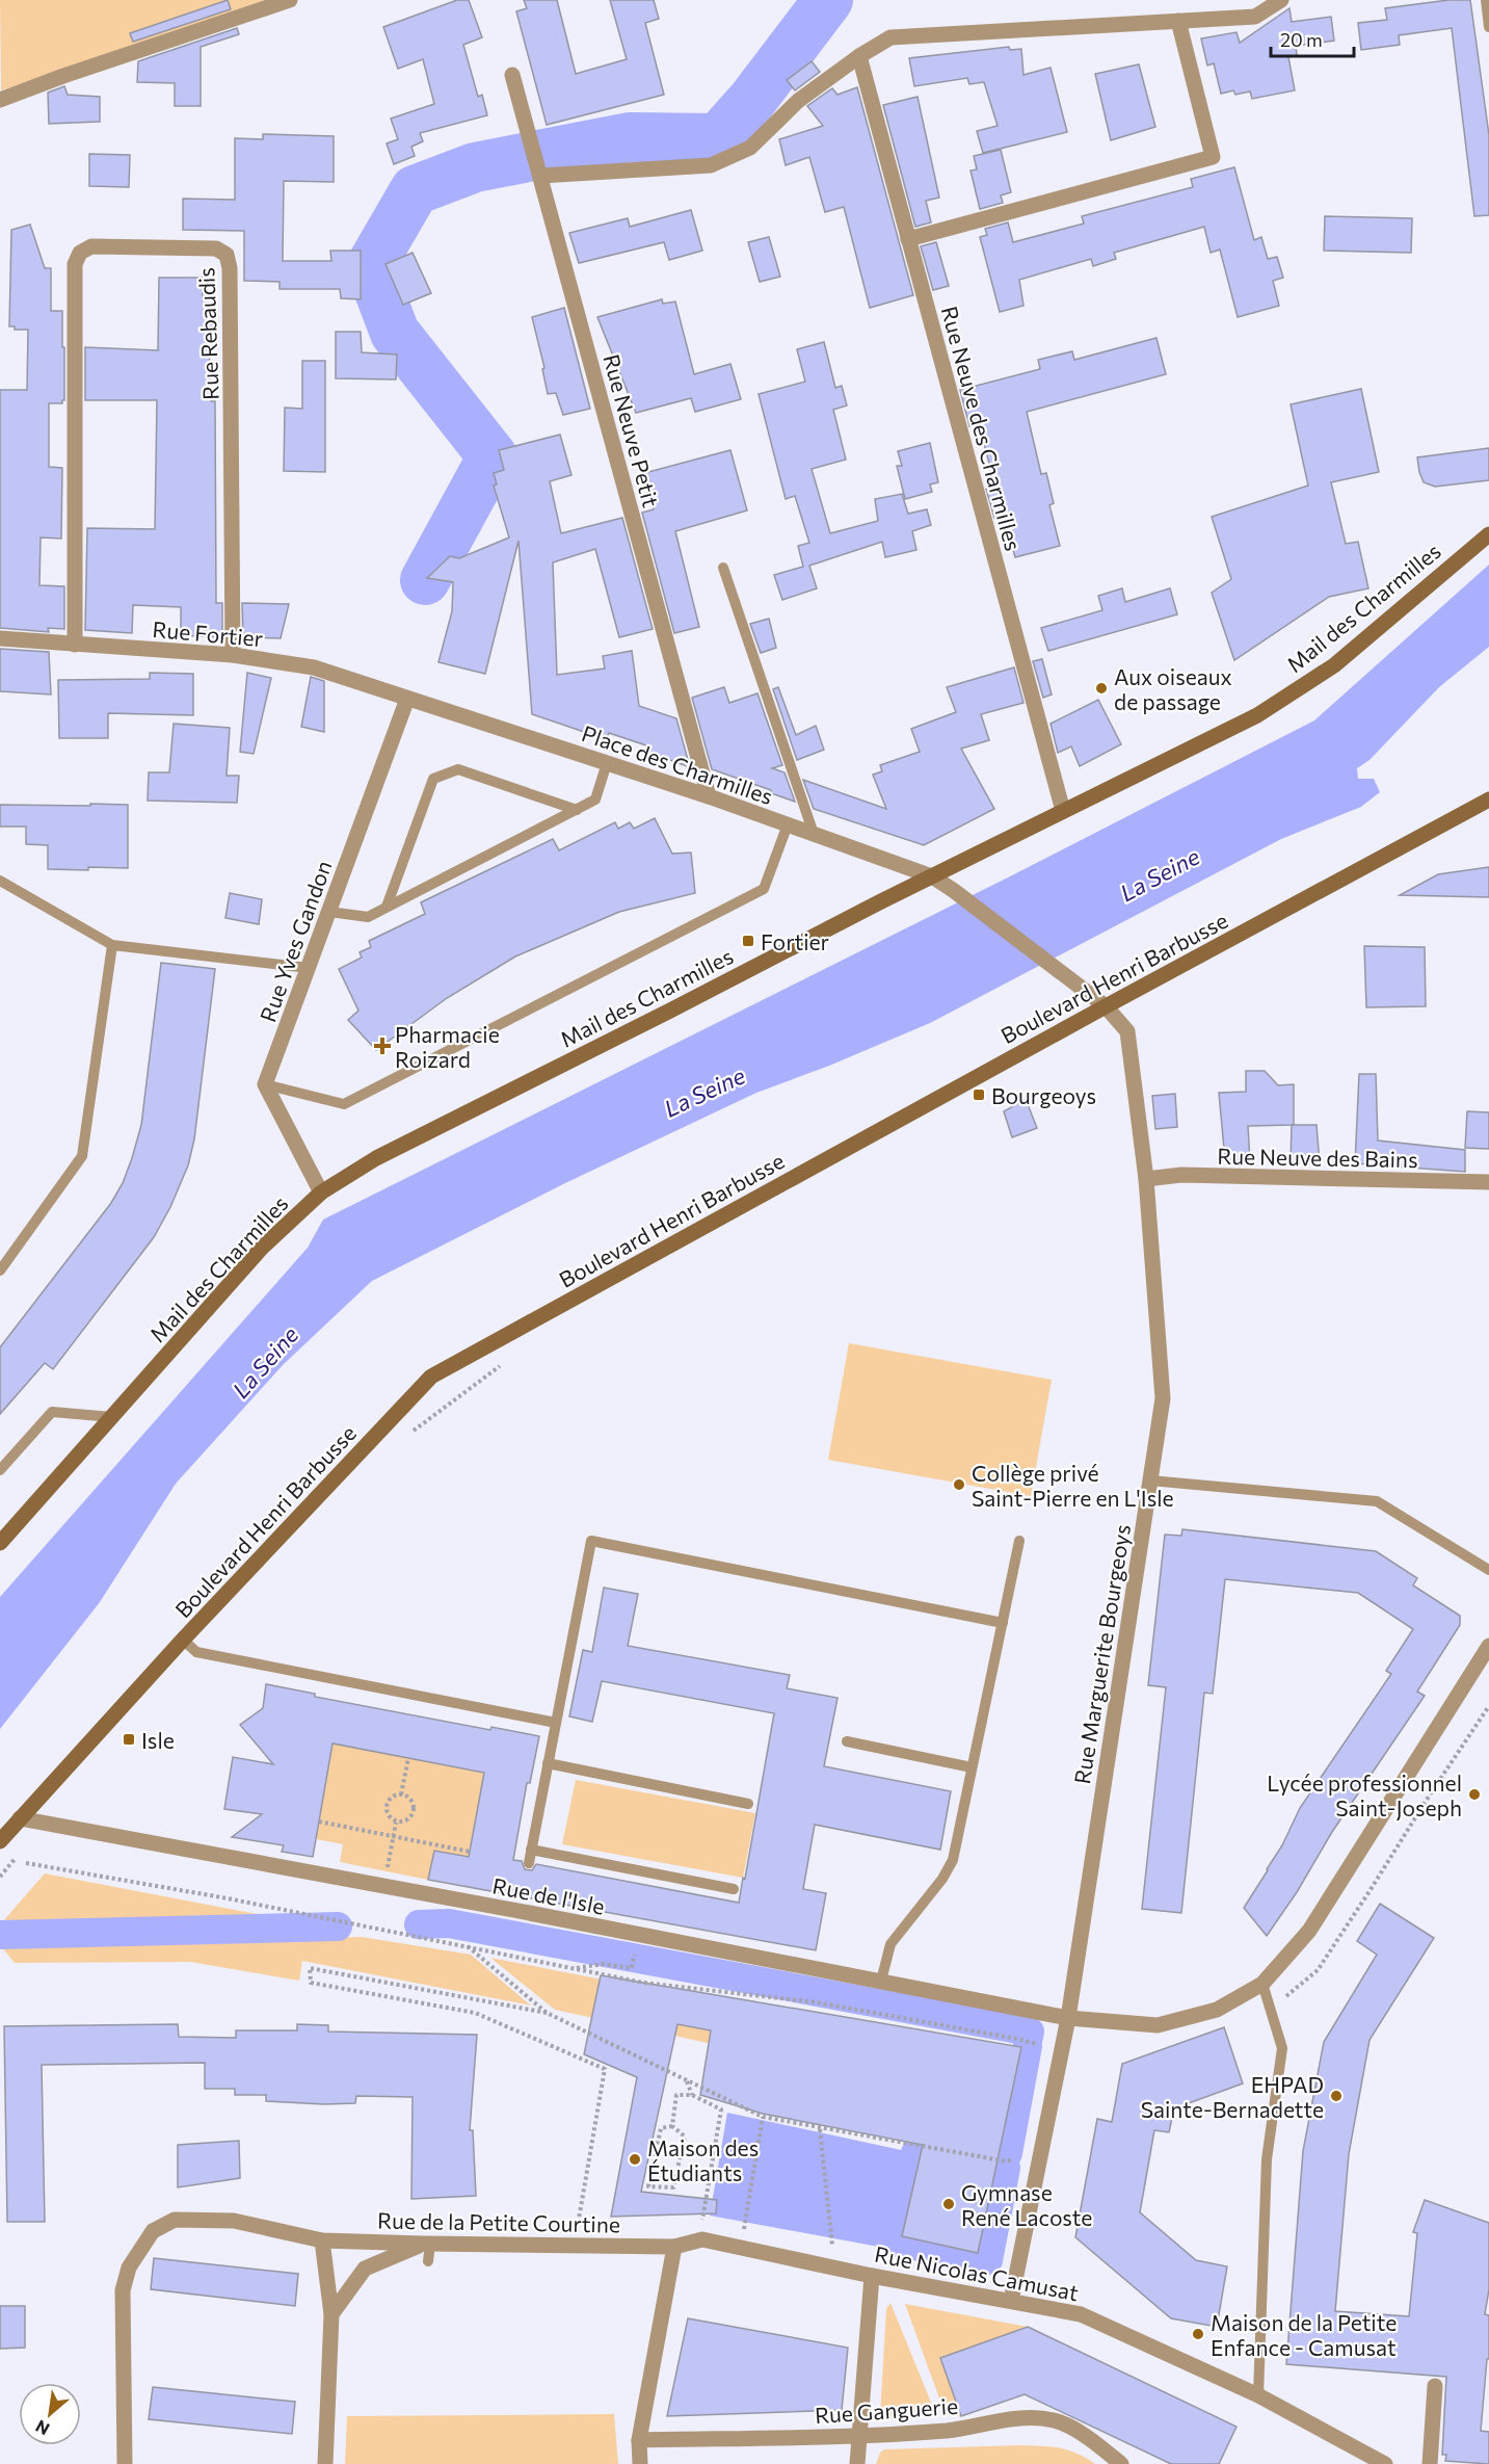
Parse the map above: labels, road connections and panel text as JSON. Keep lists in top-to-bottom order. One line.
{"streets":{"main road":["Mail des Charmilles","Boulevard Henri Barbusse"],"street":["Rue Rebaudis","Rue Neuve des Charmilles","Rue Neuve Petit","Rue Fortier","Place des Charmilles","Rue Yves Gandon","Rue Neuve des Bains","Rue Marguerite Bourgeoys","Rue de l'Isle","Rue de la Petite Courtine","Rue Nicolas Camusat","Rue Ganguerie"]},"crossings":[["Rue Rebaudis","Rue Fortier"],["Rue Neuve des Charmilles","Mail des Charmilles"],["Rue Neuve Petit","Place des Charmilles"],["Mail des Charmilles","Place des Charmilles"],["Rue Fortier","Place des Charmilles"],["Rue Fortier","Rue Yves Gandon"],["Place des Charmilles","Rue Yves Gandon"],["Place des Charmilles","Rue Marguerite Bourgeoys"],["Boulevard Henri Barbusse","Rue Marguerite Bourgeoys"],["Boulevard Henri Barbusse","Rue de l'Isle"],["Rue Neuve des Bains","Rue Marguerite Bourgeoys"],["Rue Marguerite Bourgeoys","Rue de l'Isle"],["Rue Marguerite Bourgeoys","Rue Nicolas Camusat"],["Rue de la Petite Courtine","Rue Nicolas Camusat"]],"water":["La Seine"],"places":{"other":["Aux oiseaux de passage","Collège privé Saint-Pierre en L'Isle","Lycée professionnel Saint-Joseph","EHPAD Sainte-Bernadette","Maison des Étudiants","Gymnase René Lacoste","Maison de la Petite Enfance - Camusat"],"transit":["Fortier","Bourgeoys","Isle"],"health":["Pharmacie Roizard"]},"scale_bar":"20 m","north":"bottom left"}
